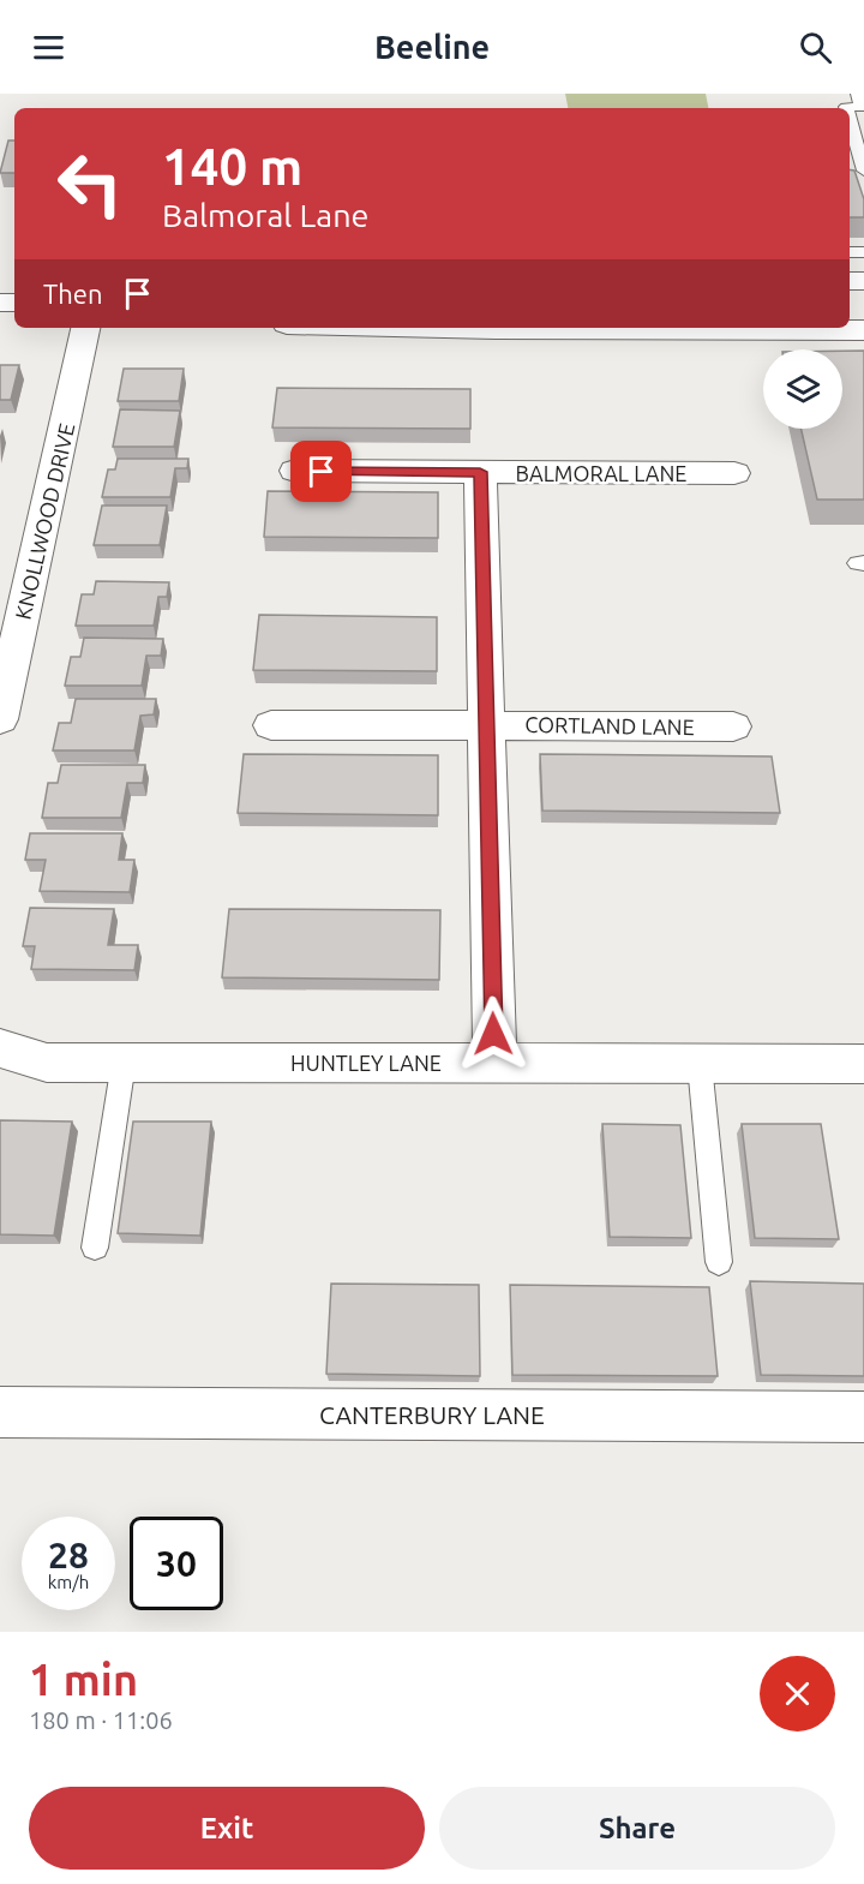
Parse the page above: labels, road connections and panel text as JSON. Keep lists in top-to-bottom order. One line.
{"streets":{"street":["BALMORAL LANE","KNOLLWOOD DRIVE","CORTLAND LANE","HUNTLEY LANE","CANTERBURY LANE"]},"page":{"header":"Beeline","turn":["140 m","Balmoral Lane"],"then":"Then","speed":"28 km/h","limit":"30","heading":["1 min","180 m · 11:06"],"buttons":["Exit","Share"]}}
